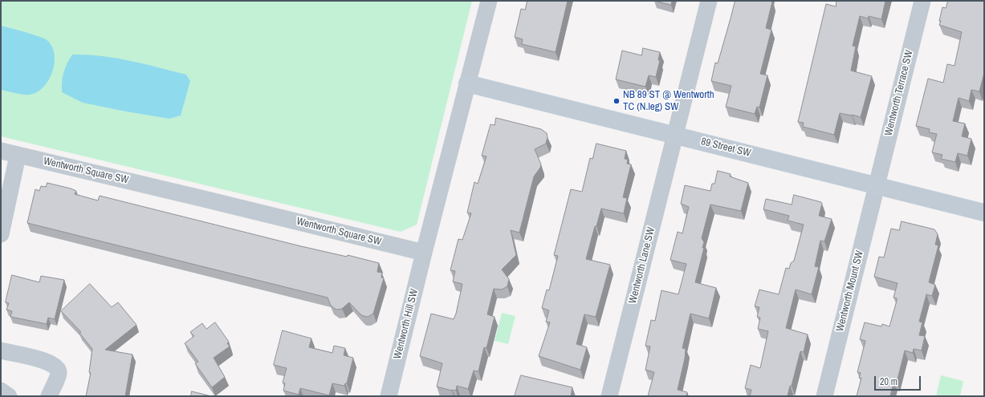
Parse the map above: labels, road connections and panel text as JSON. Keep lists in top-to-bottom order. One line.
{"streets":{"street":["Wentworth Terrace SW","89 Street SW","Wentworth Square SW","Wentworth Lane SW","Wentworth Mount SW","Wentworth Hill SW"]},"crossings":[["Wentworth Terrace SW","89 Street SW"],["Wentworth Terrace SW","Wentworth Mount SW"],["89 Street SW","Wentworth Lane SW"],["89 Street SW","Wentworth Mount SW"],["Wentworth Square SW","Wentworth Hill SW"]],"places":["NB 89 ST @ Wentworth TC (N.leg) SW"],"scale_bar":"20 m"}
